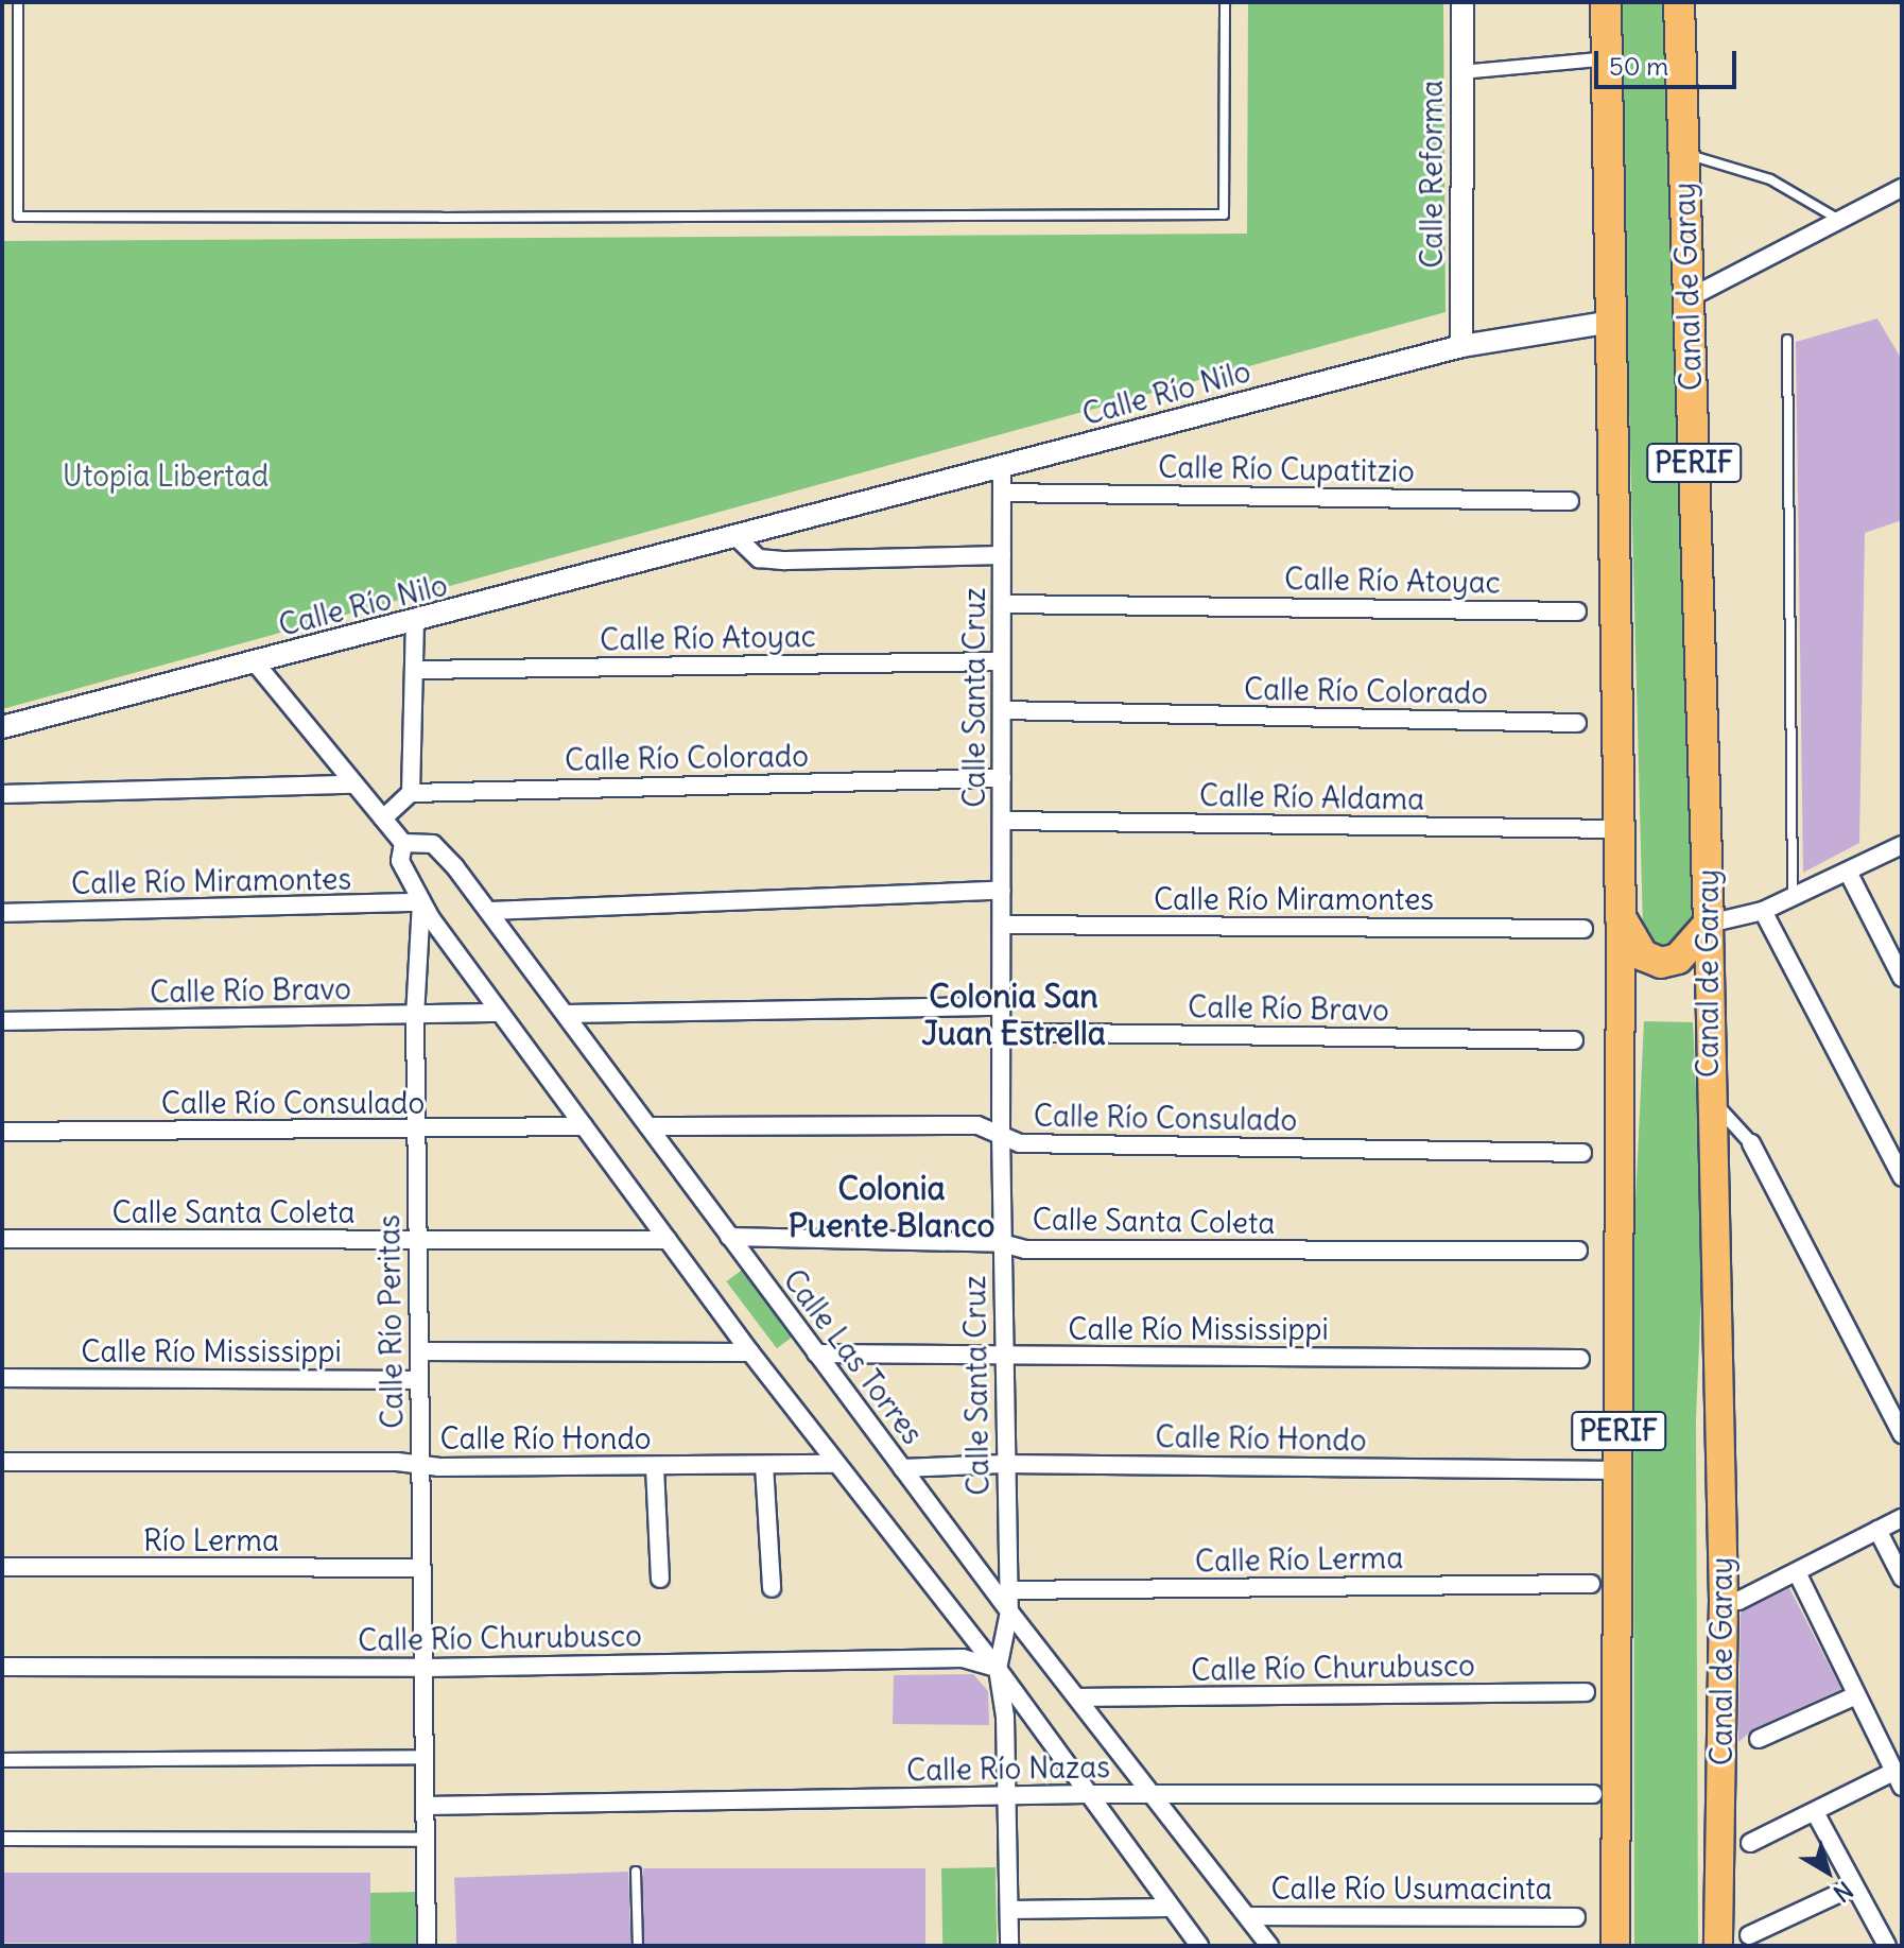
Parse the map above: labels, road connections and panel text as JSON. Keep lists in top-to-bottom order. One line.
{"streets":{"highway":["Canal de Garay","PERIF"],"street":["Calle Reforma","Calle Río Nilo","Calle Río Cupatitzio","Calle Río Atoyac","Calle Río Colorado","Calle Santa Cruz","Calle Río Aldama","Calle Río Miramontes","Calle Río Bravo","Calle Río Consulado","Calle Santa Coleta","Calle Río Peritas","Calle Río Mississippi","Calle Las Torres","Calle Río Hondo","Río Lerma","Calle Río Lerma","Calle Río Churubusco","Calle Río Nazas","Calle Río Usumacinta"]},"crossings":[["Calle Reforma","Calle Río Nilo"],["Calle Río Nilo","PERIF"],["Calle Río Nilo","Calle Santa Cruz"],["PERIF","Calle Río Aldama"],["PERIF","Calle Río Hondo"],["Calle Río Cupatitzio","Calle Santa Cruz"],["Calle Río Atoyac","Calle Santa Cruz"],["Calle Río Colorado","Calle Santa Cruz"],["Calle Santa Cruz","Calle Río Aldama"],["Calle Santa Cruz","Calle Río Miramontes"],["Calle Santa Cruz","Calle Río Bravo"],["Calle Santa Cruz","Calle Río Consulado"],["Calle Santa Cruz","Calle Santa Coleta"],["Calle Santa Cruz","Calle Río Mississippi"],["Calle Santa Cruz","Calle Las Torres"],["Calle Santa Cruz","Calle Río Hondo"],["Calle Santa Cruz","Calle Río Lerma"],["Calle Santa Cruz","Calle Río Churubusco"],["Calle Santa Cruz","Calle Río Nazas"],["Calle Río Miramontes","Calle Río Peritas"],["Calle Río Bravo","Calle Río Peritas"],["Calle Río Consulado","Calle Río Peritas"],["Calle Río Consulado","Calle Las Torres"],["Calle Santa Coleta","Calle Río Peritas"],["Calle Santa Coleta","Calle Las Torres"],["Calle Río Peritas","Calle Río Mississippi"],["Calle Río Peritas","Calle Río Hondo"],["Calle Río Peritas","Río Lerma"],["Calle Río Peritas","Calle Río Churubusco"],["Calle Río Peritas","Calle Río Nazas"],["Calle Río Mississippi","Calle Las Torres"],["Calle Las Torres","Calle Río Hondo"],["Calle Las Torres","Calle Río Churubusco"],["Calle Las Torres","Calle Río Nazas"],["Calle Las Torres","Calle Río Usumacinta"]],"districts":["Colonia San Juan Estrella","Colonia Puente Blanco"],"parks":["Utopia Libertad"],"scale_bar":"50 m","north":"bottom right"}
